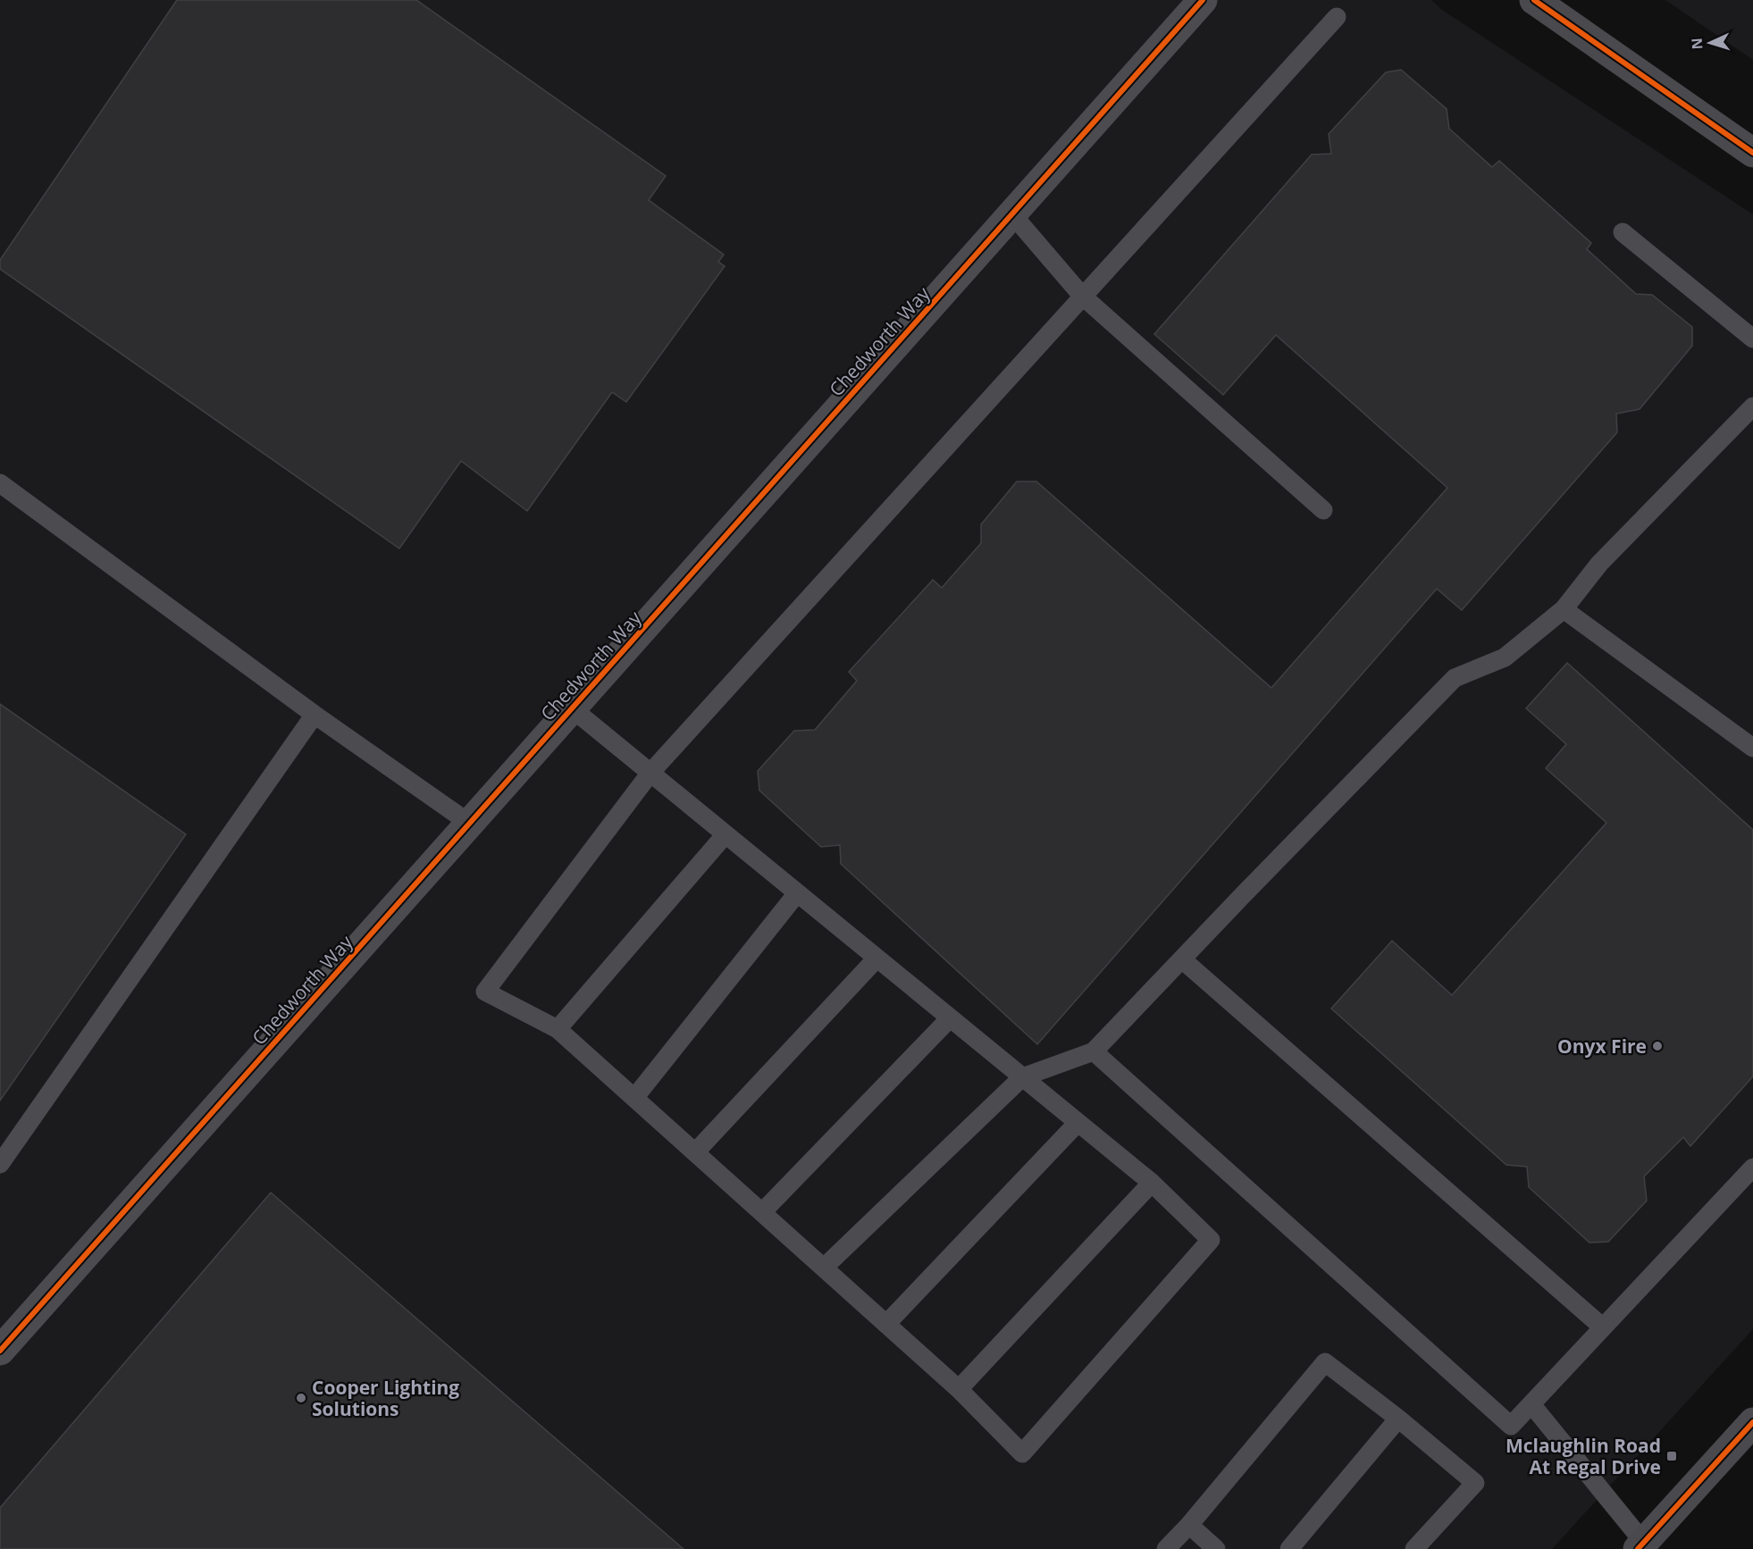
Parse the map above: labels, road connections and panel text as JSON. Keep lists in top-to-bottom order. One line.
{"streets":{"street":["Chedworth Way"]},"places":{"other":["Onyx Fire","Cooper Lighting Solutions"],"transit":["Mclaughlin Road At Regal Drive"]},"north":"left"}
